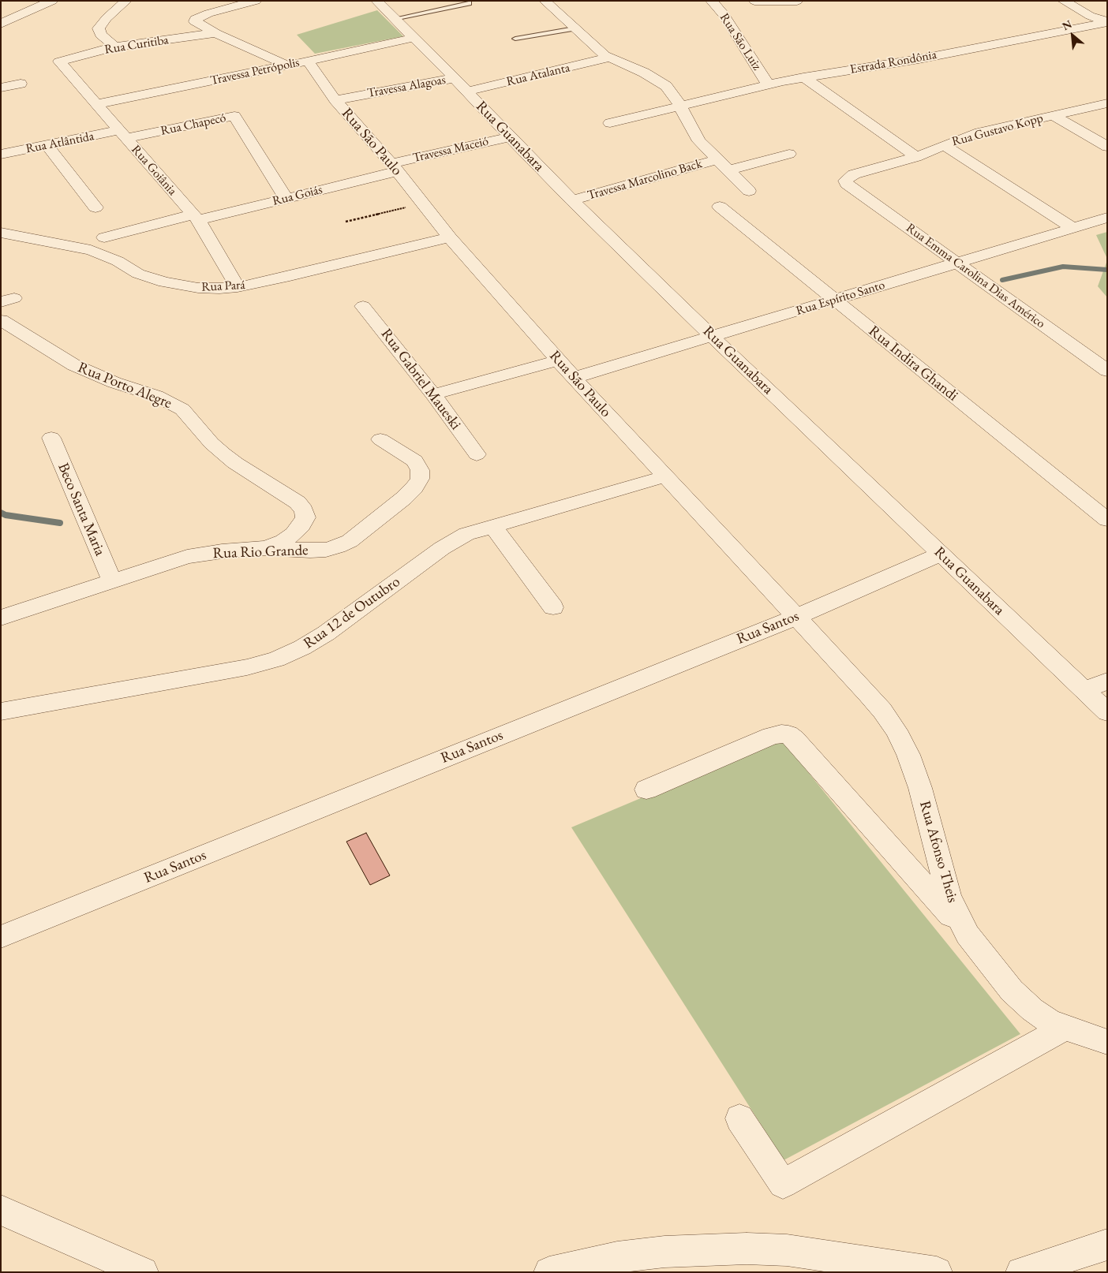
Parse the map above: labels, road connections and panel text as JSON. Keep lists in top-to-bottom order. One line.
{"streets":{"street":["Rua São Luiz","Rua Curitiba","Estrada Rondônia","Travessa Petrópolis","Rua Atalanta","Travessa Alagoas","Rua Chapecó","Rua Gustavo Kopp","Rua Guanabara","Rua São Paulo","Rua Atlântida","Travessa Maceió","Rua Goiânia","Travessa Marcolino Back","Rua Goiás","Rua Emma Carolina Dias Américo","Rua Pará","Rua Espírito Santo","Rua Indira Ghandi","Rua Gabriel Maueski","Rua Porto Alegre","Beco Santa Maria","Rua Rio Grande","Rua 12 de Outubro","Rua Santos","Rua Afonso Theis"]},"crossings":[["Rua São Luiz","Estrada Rondônia"],["Rua Curitiba","Rua Goiânia"],["Travessa Petrópolis","Rua Guanabara"],["Travessa Petrópolis","Rua São Paulo"],["Travessa Petrópolis","Rua Goiânia"],["Rua Atalanta","Rua Guanabara"],["Travessa Alagoas","Rua Guanabara"],["Travessa Alagoas","Rua São Paulo"],["Rua Chapecó","Rua Atlântida"],["Rua Chapecó","Rua Goiânia"],["Rua Chapecó","Rua Goiás"],["Rua Gustavo Kopp","Rua Emma Carolina Dias Américo"],["Rua Guanabara","Travessa Maceió"],["Rua Guanabara","Travessa Marcolino Back"],["Rua Guanabara","Rua Espírito Santo"],["Rua Guanabara","Rua Santos"],["Rua São Paulo","Travessa Maceió"],["Rua São Paulo","Rua Goiás"],["Rua São Paulo","Rua Pará"],["Rua São Paulo","Rua Espírito Santo"],["Rua São Paulo","Rua 12 de Outubro"],["Rua São Paulo","Rua Santos"],["Rua São Paulo","Rua Afonso Theis"],["Rua Atlântida","Rua Goiânia"],["Travessa Maceió","Rua Goiás"],["Rua Goiânia","Rua Goiás"],["Rua Goiânia","Rua Pará"],["Rua Emma Carolina Dias Américo","Rua Espírito Santo"],["Rua Espírito Santo","Rua Indira Ghandi"],["Rua Porto Alegre","Rua Rio Grande"],["Beco Santa Maria","Rua Rio Grande"]],"north":"top left"}
